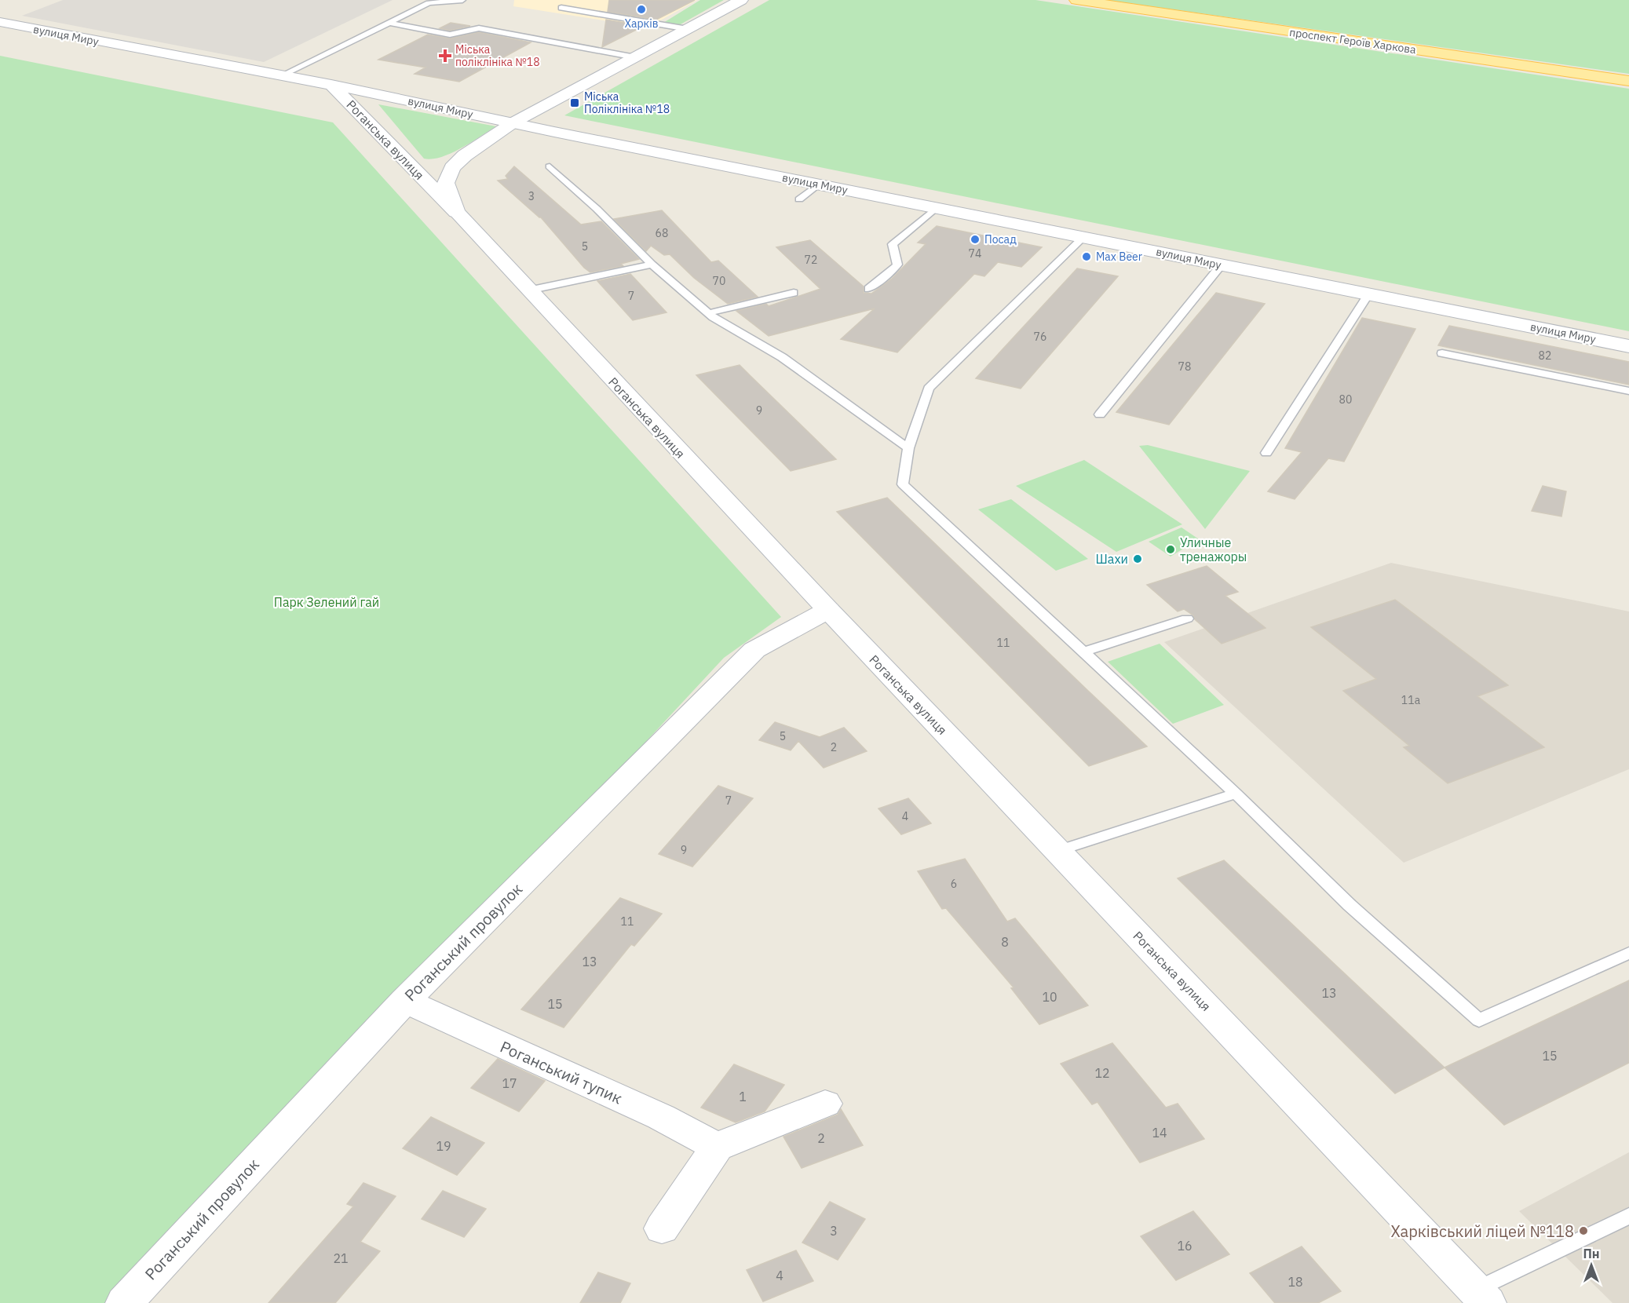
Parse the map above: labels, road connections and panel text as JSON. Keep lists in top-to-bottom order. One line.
{"streets":{"main road":["проспект Героїв Харкова"],"street":["вулиця Миру","Роганська вулиця","Роганський провулок","Роганський тупик"]},"crossings":[["вулиця Миру","Роганська вулиця"],["Роганська вулиця","Роганський провулок"],["Роганський провулок","Роганський тупик"]],"parks":["Парк Зелений гай"],"places":{"other":["Харків","Посад","Max Beer","Уличные тренажоры","Шахи","Харківський ліцей №118"],"health":["Міська поліклініка №18"],"transit":["Міська Поліклініка №18"]},"house_numbers":["3","68","5","74","72","70","7","76","82","78","80","9","11","11а","5","2","7","4","9","6","11","8","13","13","10","15","15","12","17","1","14","2","19","3","16","21","4","18"],"north":"top"}
